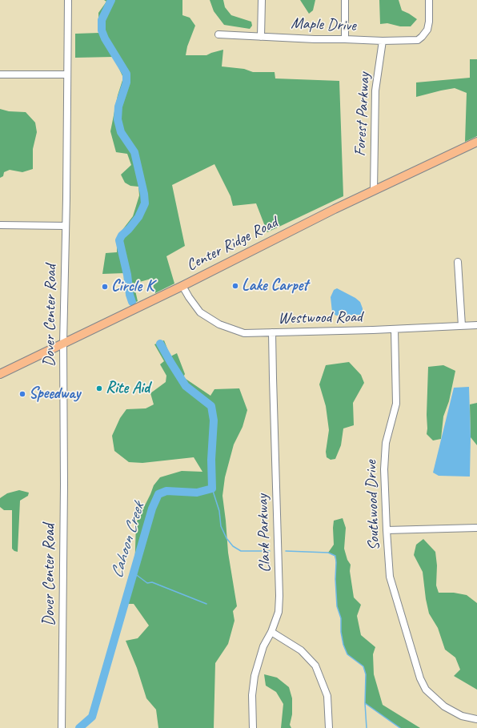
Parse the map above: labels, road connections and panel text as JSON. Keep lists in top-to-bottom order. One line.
{"streets":{"main road":["Center Ridge Road"],"street":["Maple Drive","Forest Parkway","Dover Center Road","Westwood Road","Southwood Drive","Clark Parkway"]},"crossings":[["Maple Drive","Forest Parkway"],["Forest Parkway","Center Ridge Road"],["Center Ridge Road","Dover Center Road"],["Center Ridge Road","Westwood Road"],["Westwood Road","Southwood Drive"],["Westwood Road","Clark Parkway"]],"water":["Cahoon Creek"],"places":["Lake Carpet","Circle K","Rite Aid","Speedway"]}
